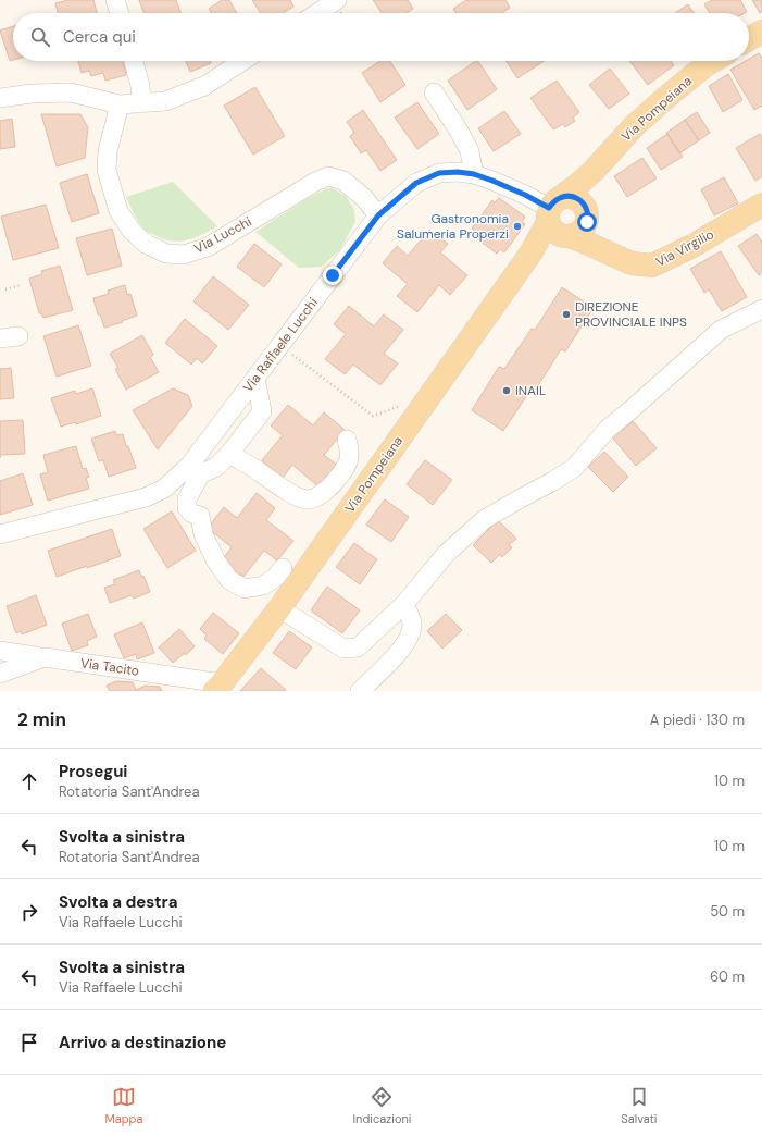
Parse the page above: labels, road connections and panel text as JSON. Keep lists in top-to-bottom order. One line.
{"streets":{"main road":["Via Pompeiana","Via Virgilio"],"street":["Via Lucchi","Via Raffaele Lucchi","Via Tacito"]},"crossings":[["Via Pompeiana","Via Virgilio"],["Via Pompeiana","Via Raffaele Lucchi"],["Via Pompeiana","Via Tacito"],["Via Lucchi","Via Raffaele Lucchi"],["Via Virgilio","Via Raffaele Lucchi"]],"places":["Gastronomia Salumeria Properzi","DIREZIONE PROVINCIALE INPS","INAIL"],"page":{"search":"Cerca qui","heading":["2 min","A piedi · 130 m"],"list":[["Prosegui","Rotatoria Sant'Andrea","10 m"],["Svolta a sinistra","Rotatoria Sant'Andrea","10 m"],["Svolta a destra","Via Raffaele Lucchi","50 m"],["Svolta a sinistra","Via Raffaele Lucchi","60 m"],"Arrivo a destinazione"],"nav":["Mappa","Indicazioni","Salvati"]}}
